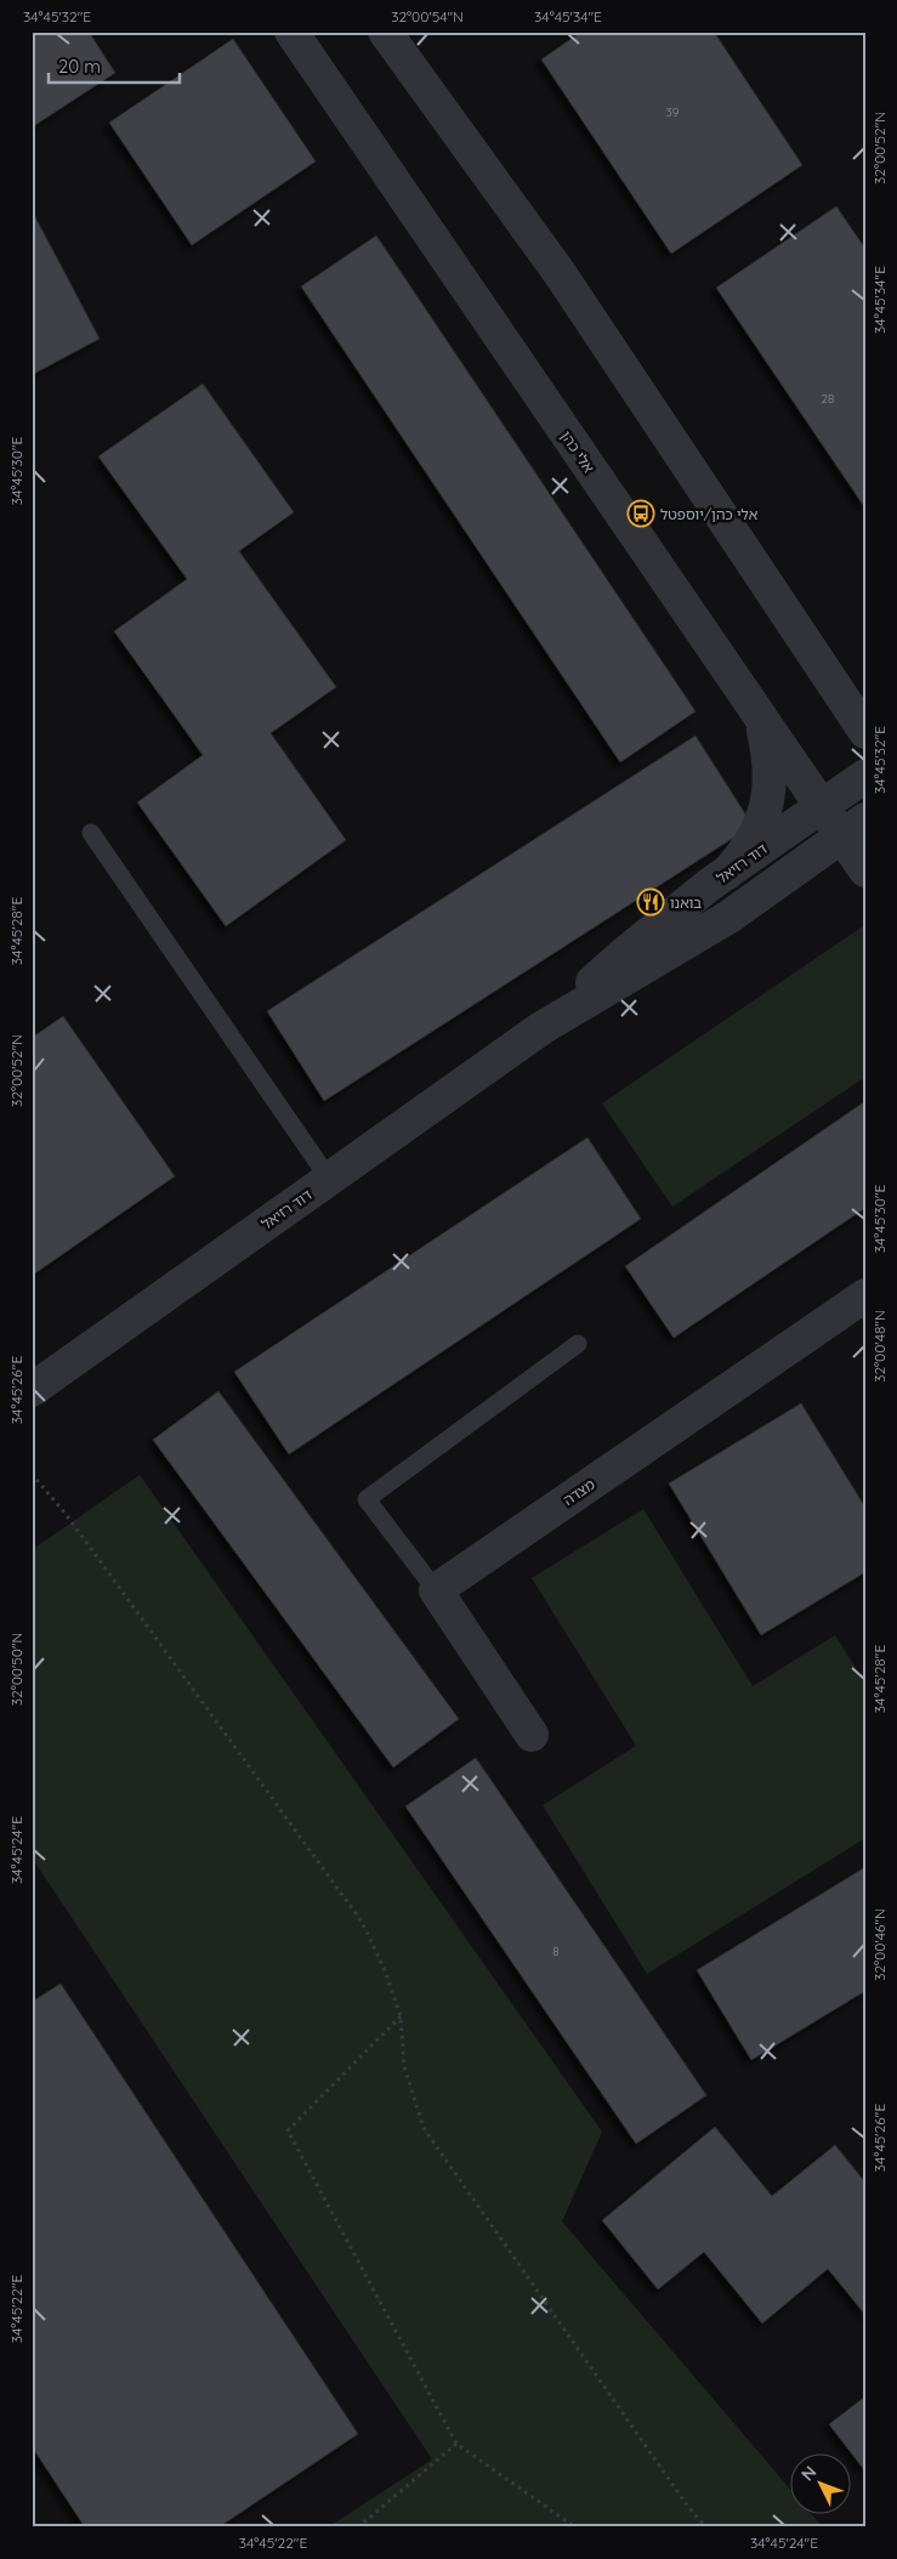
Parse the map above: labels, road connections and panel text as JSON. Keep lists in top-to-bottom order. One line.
{"streets":{"street":["אלי כהן","דוד רזיאל","מצדה"]},"crossings":[["אלי כהן","דוד רזיאל"]],"places":{"bus stop":["אלי כהן/יוספטל"],"restaurant":["בואנו"]},"house_numbers":["39","28","8"],"scale_bar":"20 m","north":"top left","coordinates":["34°45'32\"E","32°00'54\"N","34°45'34\"E","32°00'52\"N","34°45'30\"E","34°45'28\"E","32°00'48\"N","34°45'26\"E","32°00'50\"N","34°45'24\"E","32°00'46\"N","34°45'22\"E"]}
